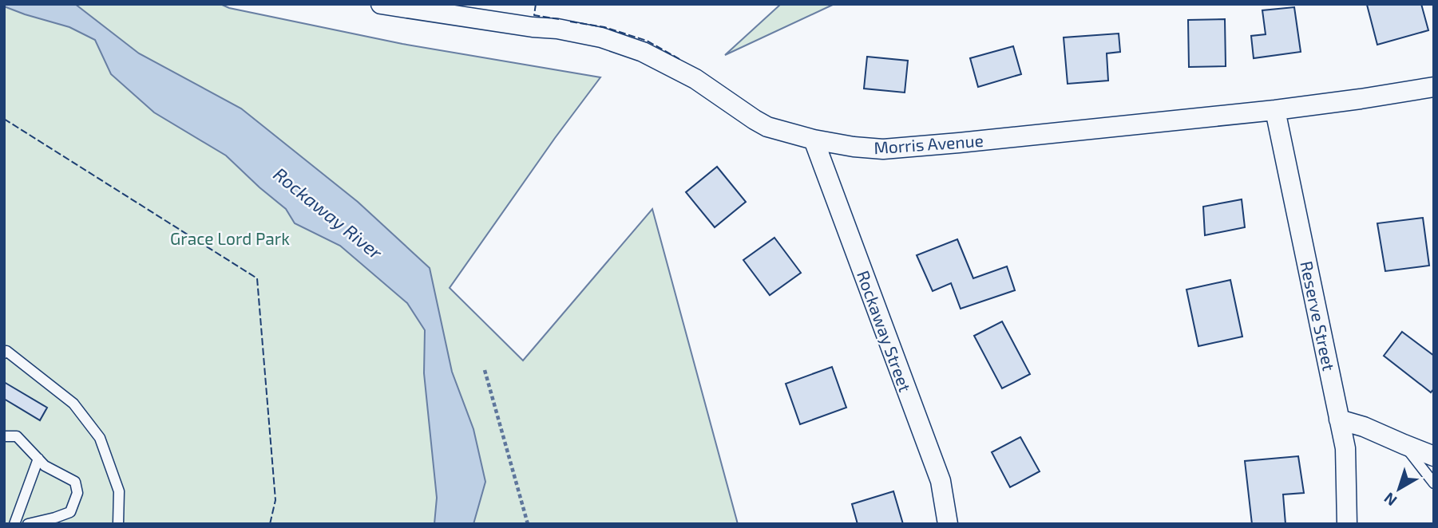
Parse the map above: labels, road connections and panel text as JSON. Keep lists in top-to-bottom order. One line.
{"streets":{"street":["Morris Avenue","Reserve Street","Rockaway Street"]},"crossings":[["Morris Avenue","Reserve Street"],["Morris Avenue","Rockaway Street"]],"water":["Rockaway River"],"parks":["Grace Lord Park"],"north":"bottom left"}
